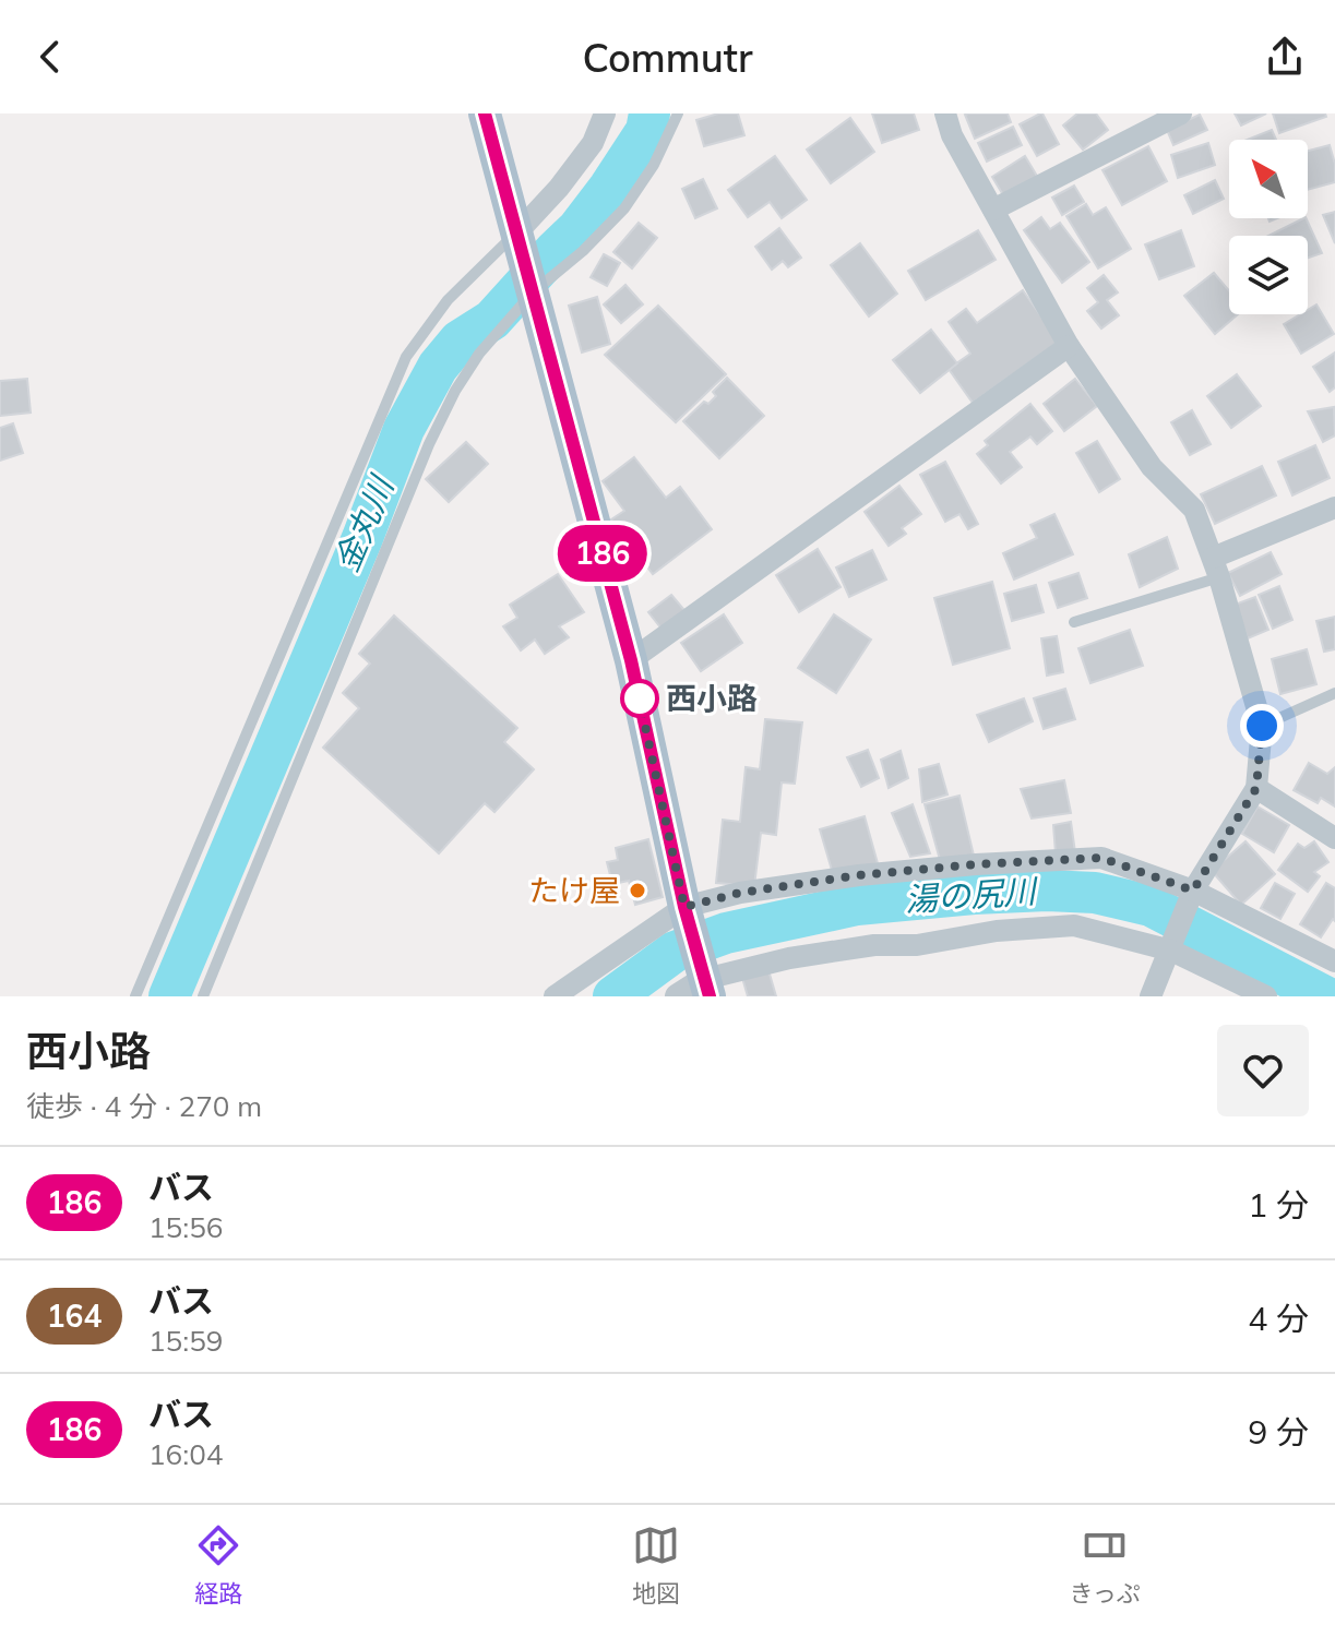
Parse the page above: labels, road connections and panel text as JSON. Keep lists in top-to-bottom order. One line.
{"water":["金丸川","湯の尻川"],"places":["西小路","たけ屋"],"lines":["bus line 186"],"north":"top left","page":{"header":"Commutr","on_map":"186","heading":["西小路","徒歩 · 4 分 · 270 m"],"list":[{"mark":"186","name":"バス","note":"15:56","value":"1 分"},{"mark":"164","name":"バス","note":"15:59","value":"4 分"},{"mark":"186","name":"バス","note":"16:04","value":"9 分"}],"tabs":["経路","地図","きっぷ"]}}
